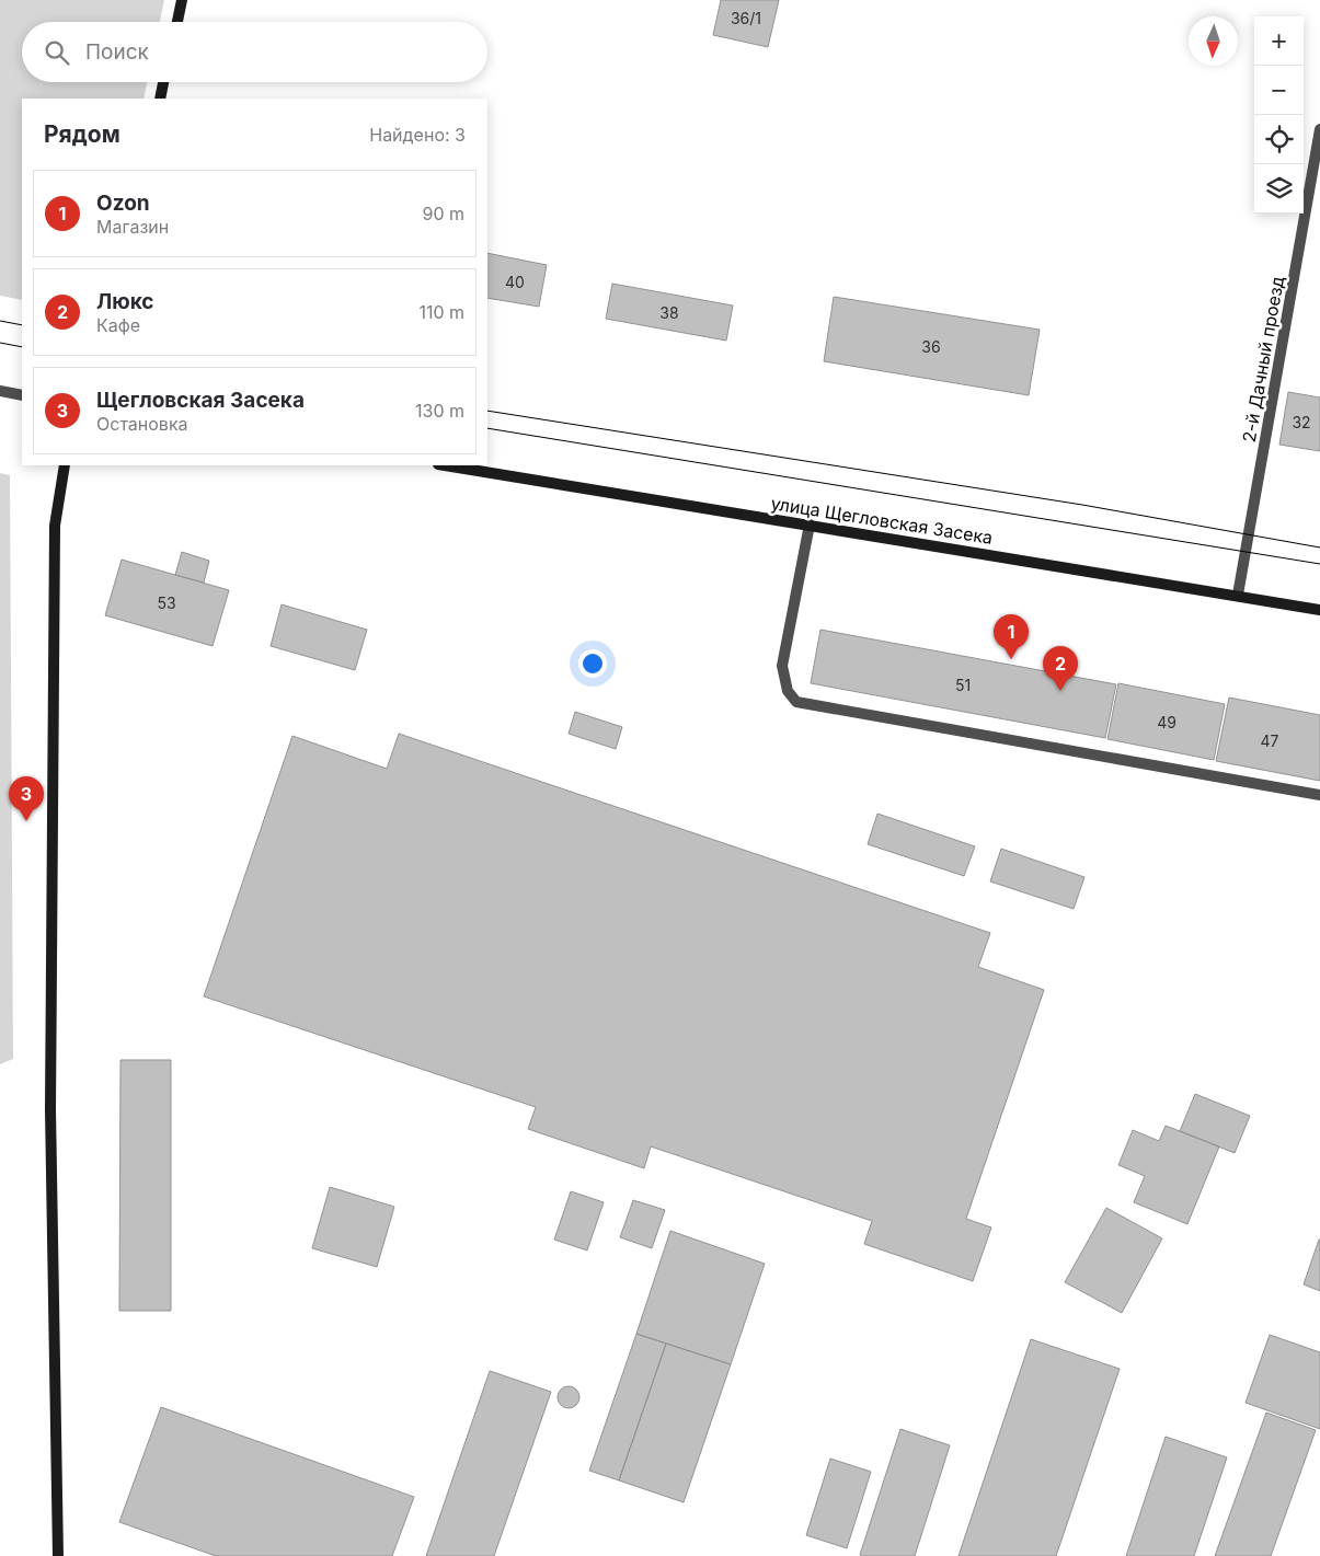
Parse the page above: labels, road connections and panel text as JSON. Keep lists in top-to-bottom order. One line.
{"streets":{"street":["2-й Дачный проезд","улица Щегловская Засека"]},"crossings":[["2-й Дачный проезд","улица Щегловская Засека"]],"house_numbers":["36/1","40","38","36","32","53","51","49","47"],"north":"bottom","page":{"map_buttons":["+","−"],"search":"Поиск","heading":["Рядом","Найдено: 3"],"list":[{"mark":"1","name":"Ozon","note":"Магазин","value":"90 m"},{"mark":"2","name":"Люкс","note":"Кафе","value":"110 m"},{"mark":"3","name":"Щегловская Засека","note":"Остановка","value":"130 m"}],"pins":["1","2","3"]}}
